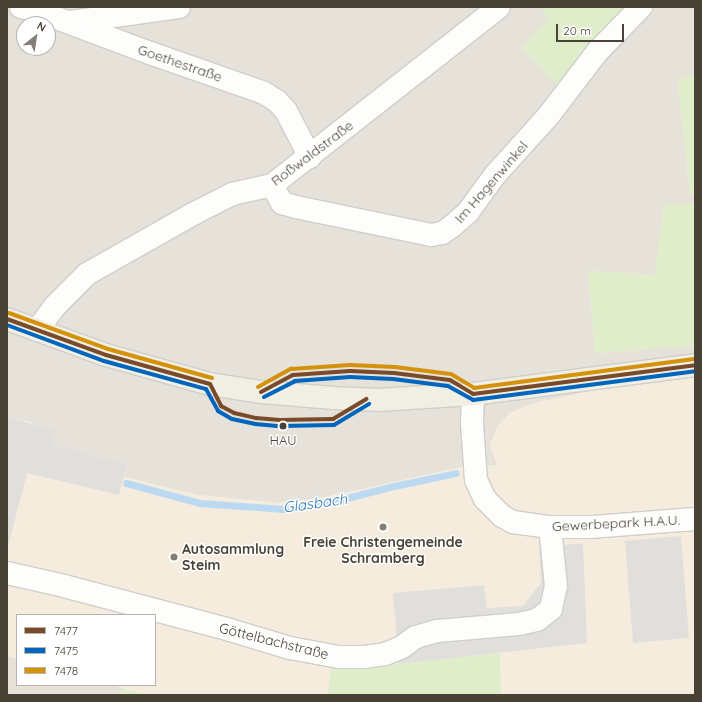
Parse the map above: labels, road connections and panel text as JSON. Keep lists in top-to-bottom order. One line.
{"streets":{"street":["Goethestraße","Roßwaldstraße","Im Hagenwinkel","Gewerbepark H.A.U.","Göttelbachstraße"]},"crossings":[["Goethestraße","Roßwaldstraße"],["Roßwaldstraße","Im Hagenwinkel"],["Gewerbepark H.A.U.","Göttelbachstraße"]],"water":["Glasbach"],"places":["HAU","Freie Christengemeinde Schramberg","Autosammlung Steim"],"lines":["transit line 7478","transit line 7477","transit line 7475"],"legend":["7477","7475","7478"],"scale_bar":"20 m","north":"top right"}
